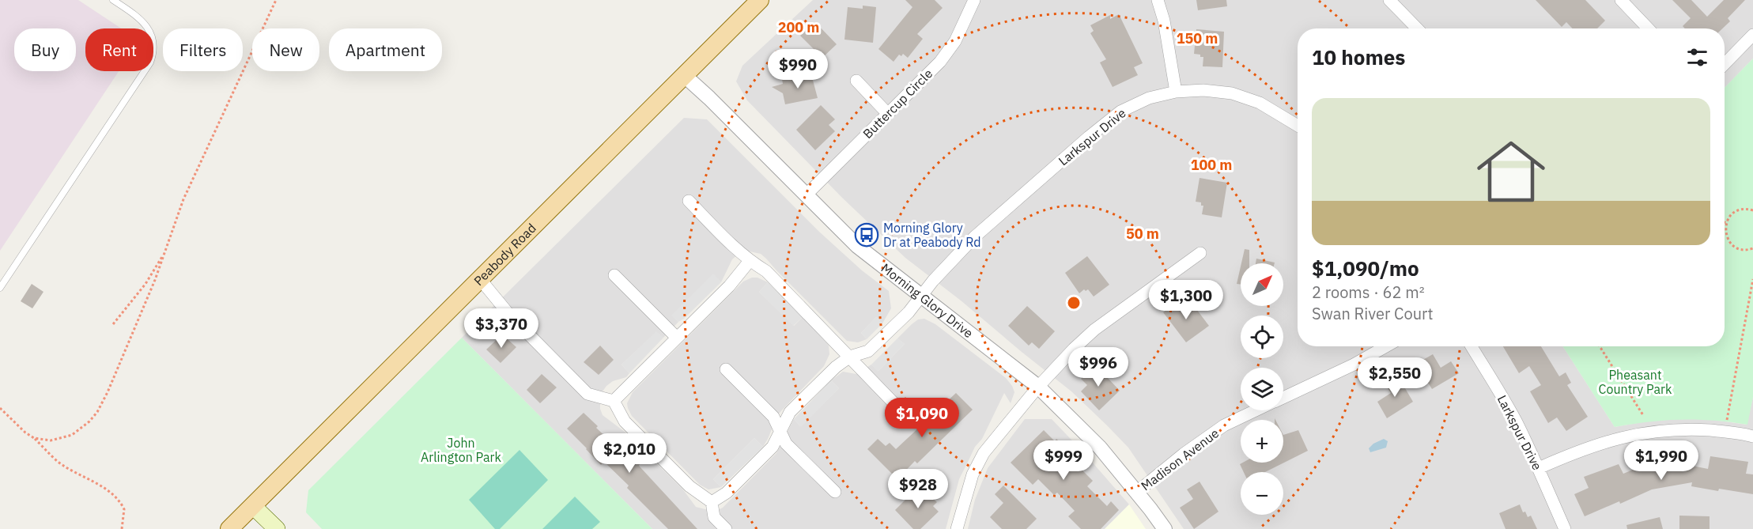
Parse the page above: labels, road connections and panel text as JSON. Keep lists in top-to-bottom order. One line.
{"streets":{"main road":["Peabody Road"],"street":["Buttercup Circle","Larkspur Drive","Morning Glory Drive","Madison Avenue"]},"crossings":[["Buttercup Circle","Morning Glory Drive"],["Larkspur Drive","Morning Glory Drive"],["Peabody Road","Morning Glory Drive"],["Morning Glory Drive","Madison Avenue"]],"parks":["Pheasant Country Park","John Arlington Park"],"places":{"bus stop":["Morning Glory Dr at Peabody Rd"]},"north":"top right","page":{"chip":["Buy","Rent","Filters","New","Apartment"],"heading":"10 homes","price":["$990","$1,300","$3,370","$996","$2,550","$1,090","$2,010","$999","$1,990","$928"],"list":[{"name":"$1,090/mo","note":"2 rooms · 62 m² · Swan River Court"}],"map_buttons":["+","−"]},"rings":["200 m","150 m","100 m","50 m"]}
